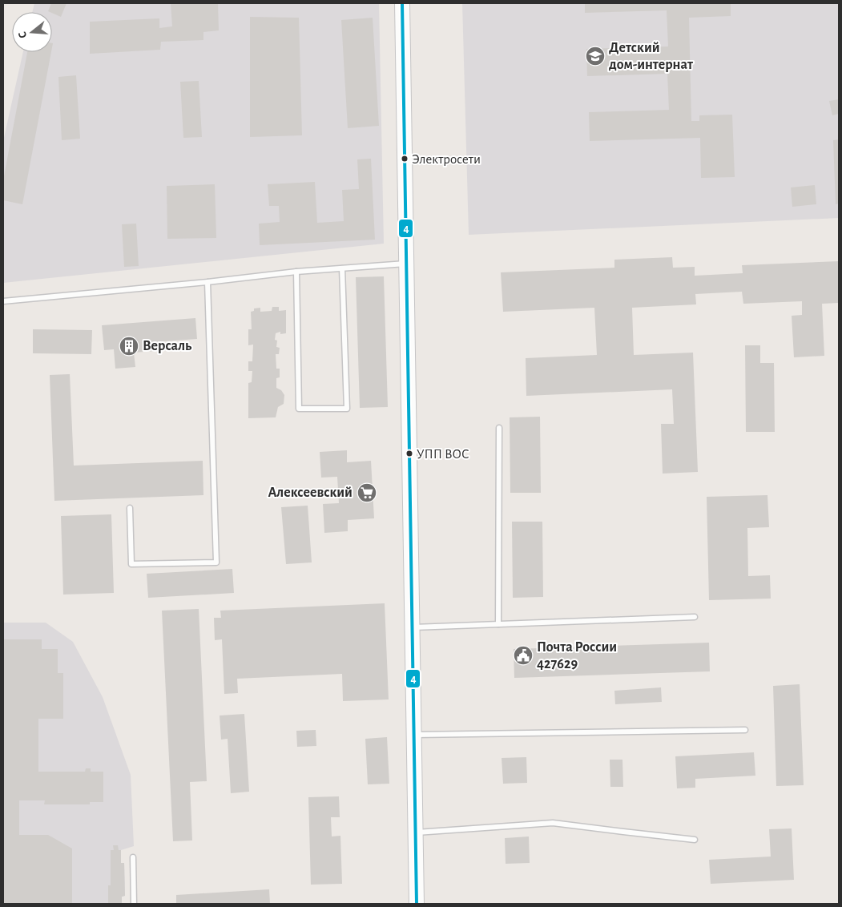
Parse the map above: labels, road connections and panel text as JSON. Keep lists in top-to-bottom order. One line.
{"places":{"school or university":["Детский дом-интернат"],"other":["Электросети","УПП ВОС"],"building":["Версаль"],"supermarket":["Алексеевский"],"public building":["Почта России 427629"]},"lines":["transit line 4"],"north":"left"}
